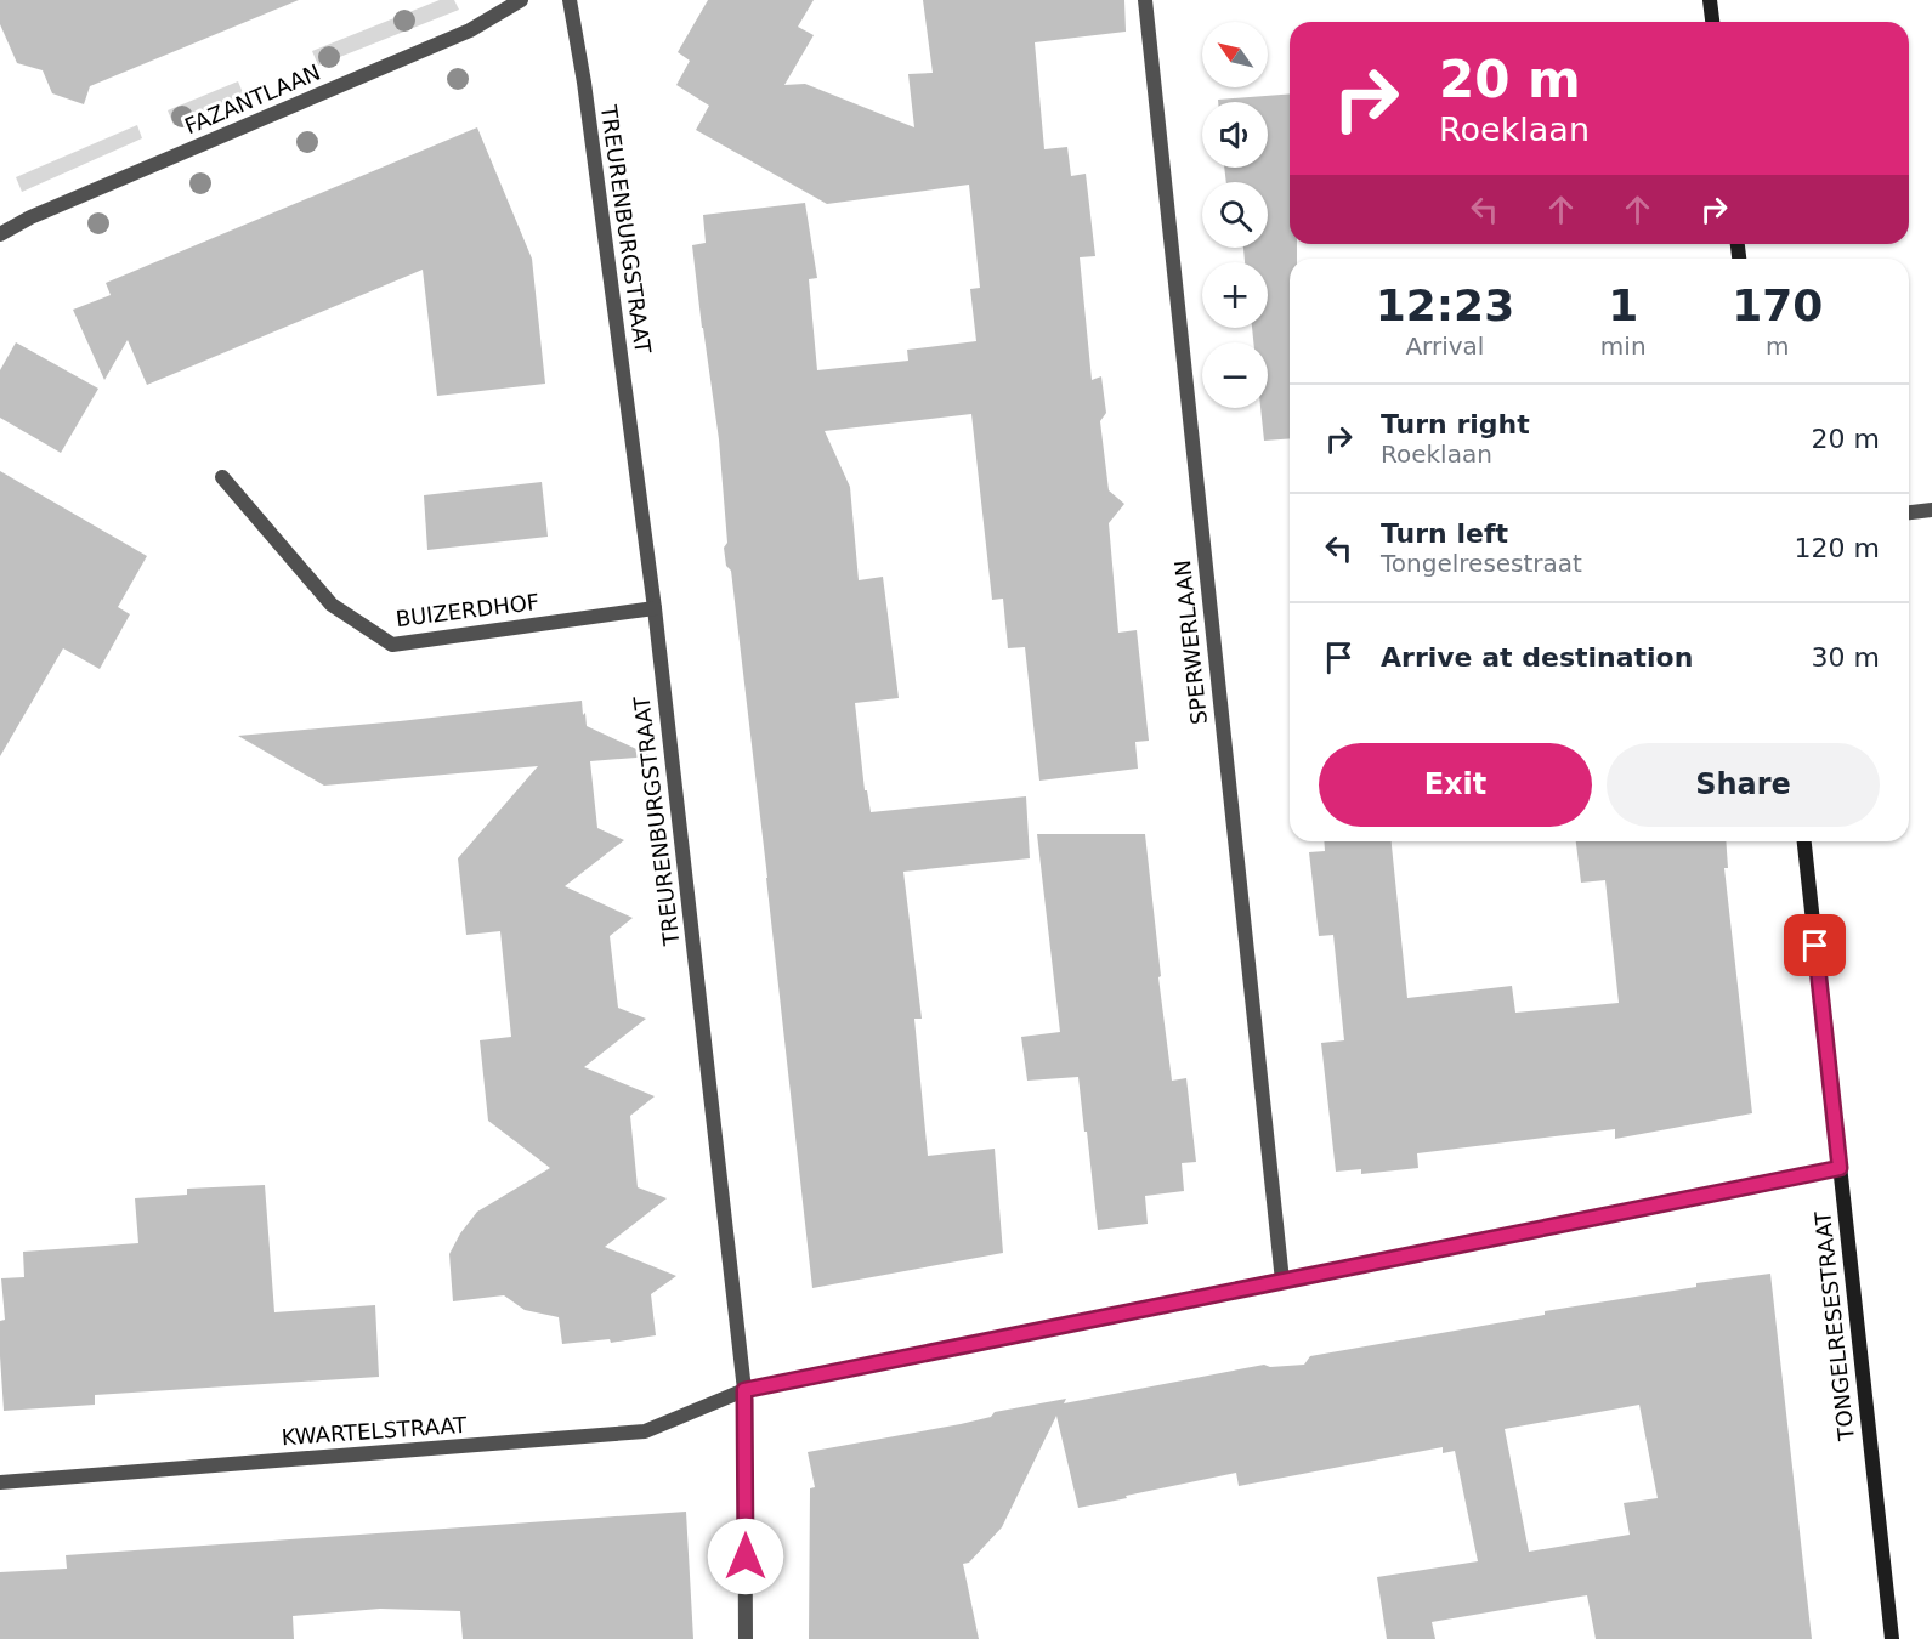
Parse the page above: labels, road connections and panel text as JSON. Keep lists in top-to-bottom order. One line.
{"streets":{"street":["FAZANTLAAN","TREURENBURGSTRAAT","BUIZERDHOF","SPERWERLAAN","TONGELRESESTRAAT","KWARTELSTRAAT"]},"crossings":[["TREURENBURGSTRAAT","BUIZERDHOF"],["TREURENBURGSTRAAT","KWARTELSTRAAT"],["SPERWERLAAN","KWARTELSTRAAT"],["TONGELRESESTRAAT","KWARTELSTRAAT"]],"north":"top left","page":{"map_buttons":["+","−"],"turn":["20 m","Roeklaan"],"eta":["12:23","Arrival","1","min","170","m"],"list":[{"name":"Turn right","note":"Roeklaan","value":"20 m"},{"name":"Turn left","note":"Tongelresestraat","value":"120 m"},{"name":"Arrive at destination","value":"30 m"}],"buttons":["Exit","Share"]}}
